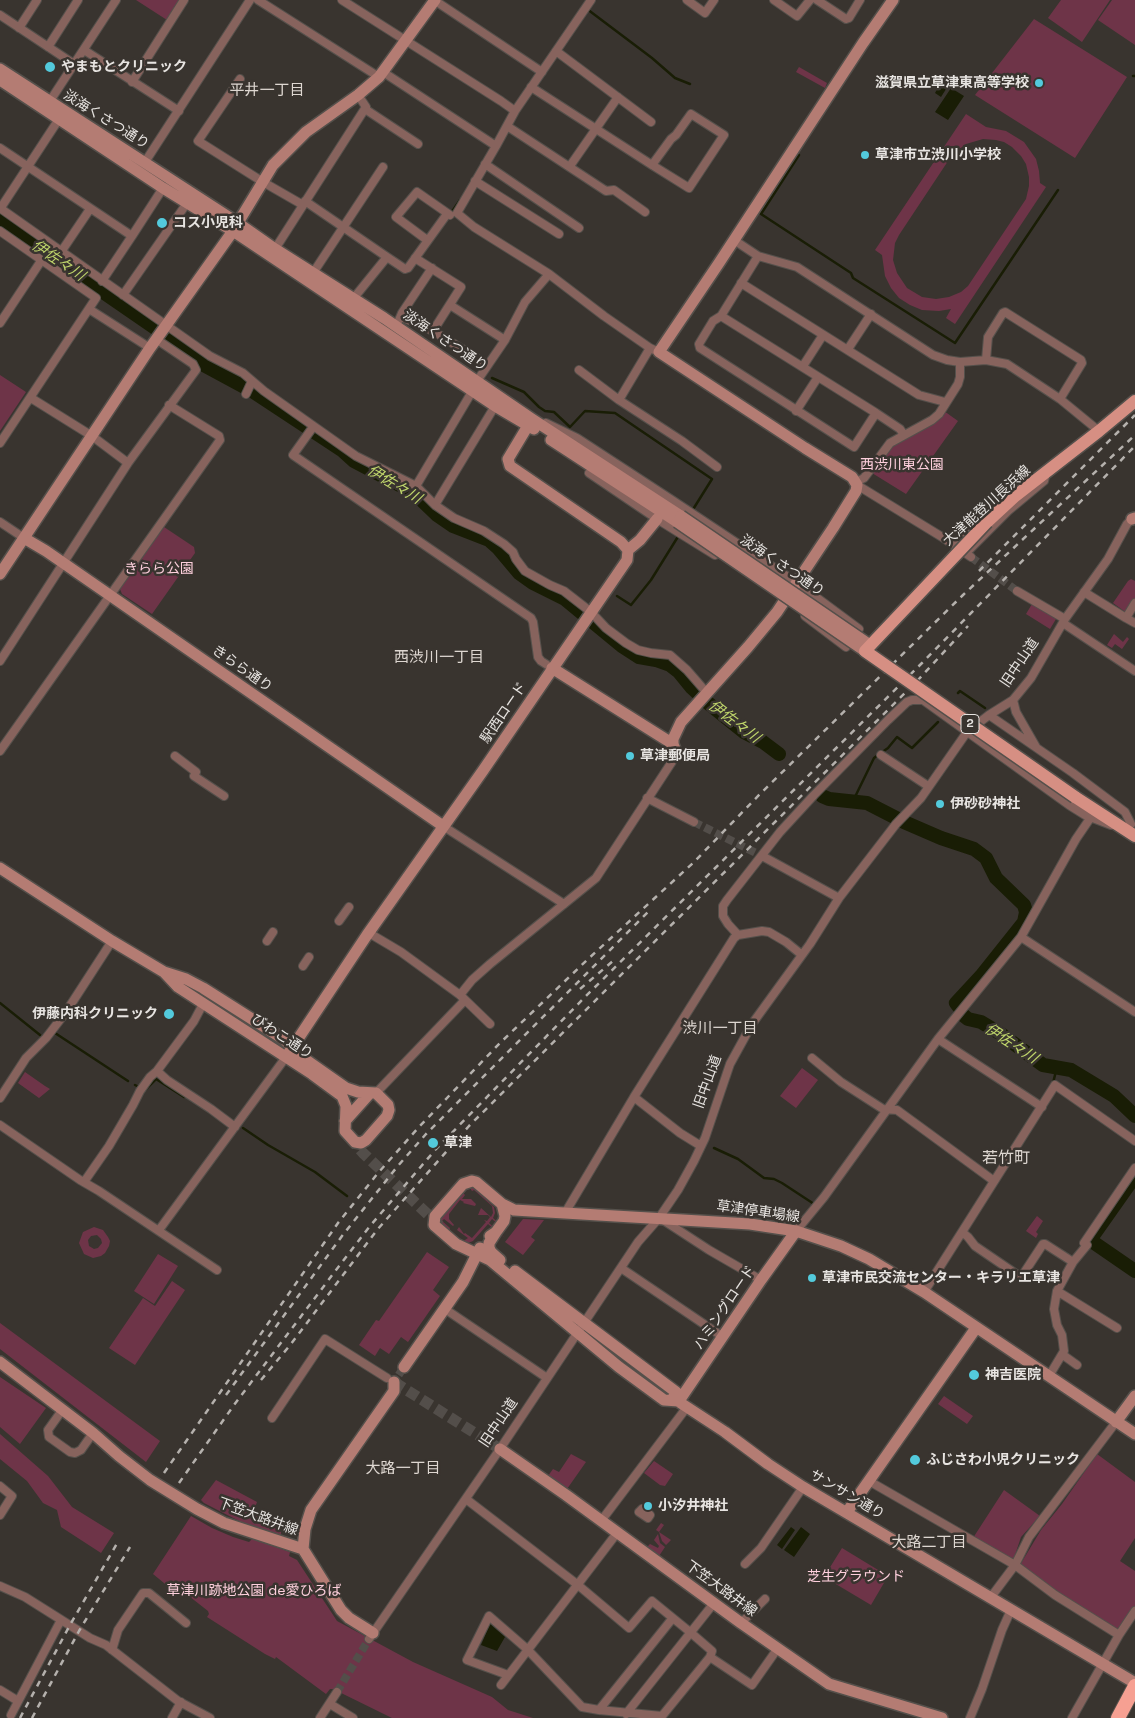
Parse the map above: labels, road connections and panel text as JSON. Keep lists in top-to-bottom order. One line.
{"streets":{"main road":["大津能登川長浜線","2"],"street":["淡海くさつ通り","旧中山道","きらら通り","駅西ロード","びわこ通り","草津停車場線","ハミングロード","サンサン通り","下笠大路井線"]},"crossings":[["淡海くさつ通り","大津能登川長浜線"],["淡海くさつ通り","2"],["大津能登川長浜線","2"],["旧中山道","草津停車場線"],["旧中山道","サンサン通り"],["旧中山道","下笠大路井線"],["きらら通り","駅西ロード"],["駅西ロード","びわこ通り"],["草津停車場線","ハミングロード"],["草津停車場線","サンサン通り"],["ハミングロード","サンサン通り"]],"districts":["平井一丁目","西渋川一丁目","渋川一丁目","若竹町","大路一丁目","大路二丁目"],"water":["伊佐々川"],"parks":["西渋川東公園","きらら公園","芝生グラウンド","草津川跡地公園 de愛ひろば"],"places":["やまもとクリニック","滋賀県立草津東高等学校","草津市立渋川小学校","コス小児科","草津郵便局","伊砂砂神社","伊藤内科クリニック","草津","草津市民交流センター・キラリエ草津","神吉医院","ふじさわ小児クリニック","小汐井神社"]}
